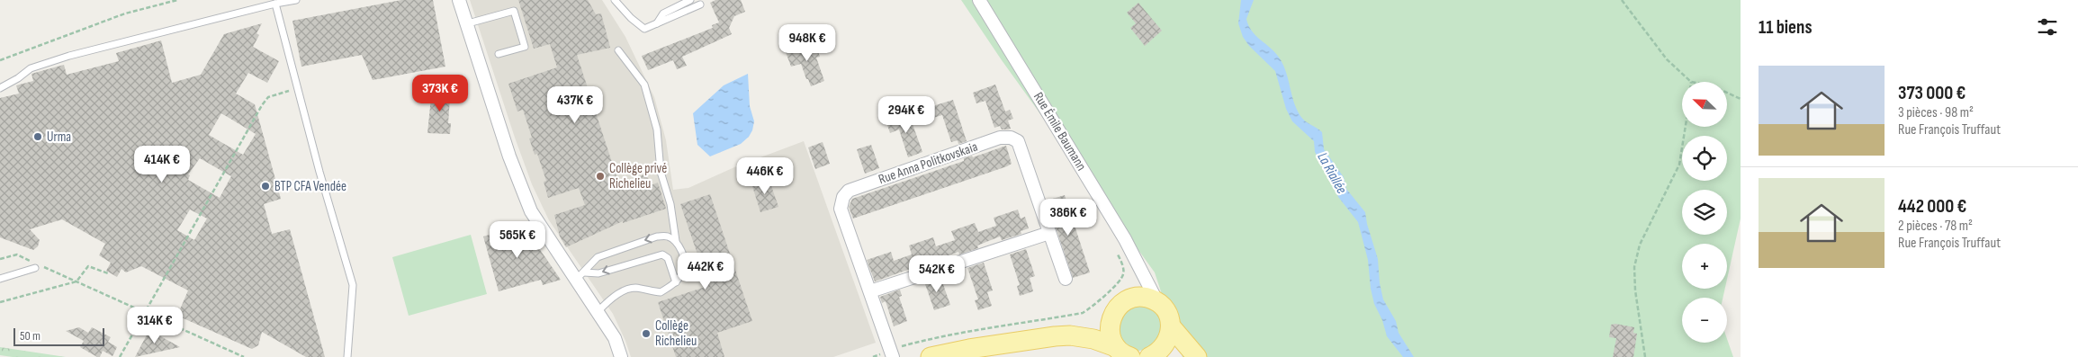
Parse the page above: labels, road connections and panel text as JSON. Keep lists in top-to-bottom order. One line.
{"streets":{"street":["Rue Émile Baumann","Rue Anna Politkovskaia"]},"water":["La Riallée"],"places":["Urma","Collège privé Richelieu","BTP CFA Vendée","Collège Richelieu"],"scale_bar":"50 m","north":"top left","page":{"heading":"11 biens","price":["948K €","373K €","437K €","294K €","414K €","446K €","386K €","565K €","442K €","542K €","314K €"],"list":[{"name":"373 000 €","note":"3 pièces · 98 m² · Rue François Truffaut"},{"name":"442 000 €","note":"2 pièces · 78 m² · Rue François Truffaut"}],"map_buttons":["+","−"],"scale":"50 m"}}
